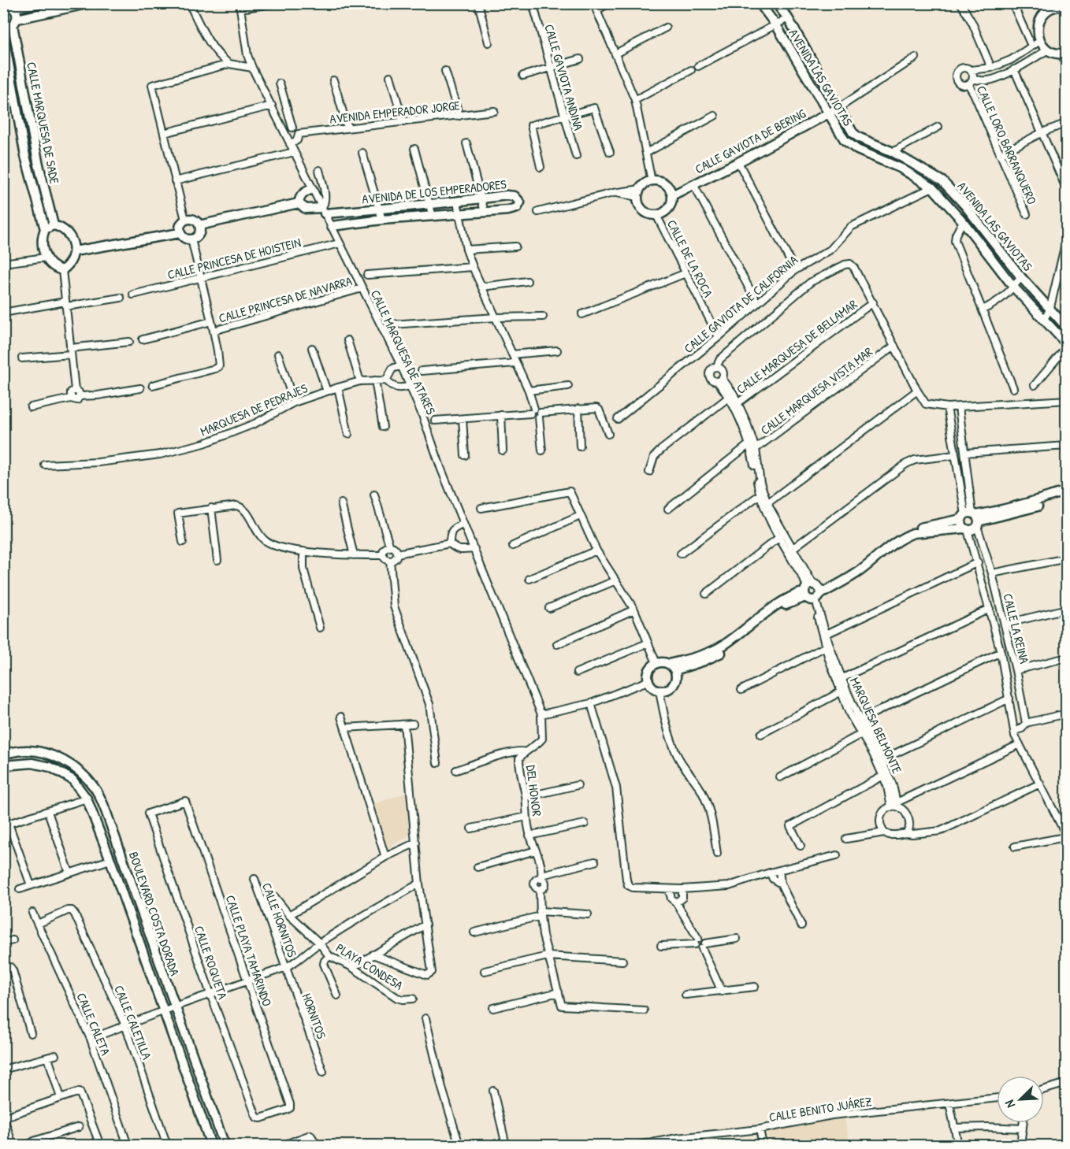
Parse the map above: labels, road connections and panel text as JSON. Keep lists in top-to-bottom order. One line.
{"streets":{"street":["CALLE GAVIOTA ANDINA","AVENIDA LAS GAVIOTAS","AVENIDA EMPERADOR JORGE","CALLE MARQUESA DE SADE","CALLE GAVIOTA DE BERING","CALLE LORO BARRANQUERO","AVENIDA DE LOS EMPERADORES","CALLE PRINCESA DE HOISTEIN","CALLE DE LA ROCA","CALLE PRINCESA DE NAVARRA","CALLE GAVIOTA DE CALIFORNIA","CALLE MARQUESA DE BELLAMAR","CALLE MARQUESA DE ATARES","CALLE MARQUESA VISTA MAR","MARQUESA DE PEDRAJES","CALLE LA REINA","MARQUESA BELMONTE","DEL HONOR","BOULEVARD COSTA DORADA","CALLE HORNITOS","CALLE PLAYA TAMARINDO","CALLE ROQUETA","PLAYA CONDESA","HORNITOS","CALLE CALETILLA","CALLE CALETA","CALLE BENITO JUÁREZ"]},"crossings":[["AVENIDA LAS GAVIOTAS","CALLE GAVIOTA DE BERING"],["AVENIDA LAS GAVIOTAS","CALLE GAVIOTA DE CALIFORNIA"],["CALLE GAVIOTA DE BERING","CALLE DE LA ROCA"],["AVENIDA DE LOS EMPERADORES","CALLE MARQUESA DE ATARES"],["CALLE PRINCESA DE HOISTEIN","CALLE MARQUESA DE ATARES"],["CALLE DE LA ROCA","CALLE GAVIOTA DE CALIFORNIA"],["CALLE PRINCESA DE NAVARRA","CALLE MARQUESA DE ATARES"],["CALLE MARQUESA DE BELLAMAR","MARQUESA BELMONTE"],["CALLE MARQUESA DE ATARES","MARQUESA DE PEDRAJES"],["CALLE MARQUESA DE ATARES","DEL HONOR"],["CALLE MARQUESA VISTA MAR","MARQUESA BELMONTE"],["CALLE HORNITOS","HORNITOS"],["CALLE PLAYA TAMARINDO","CALLE ROQUETA"],["CALLE CALETILLA","CALLE CALETA"]],"north":"bottom left"}
